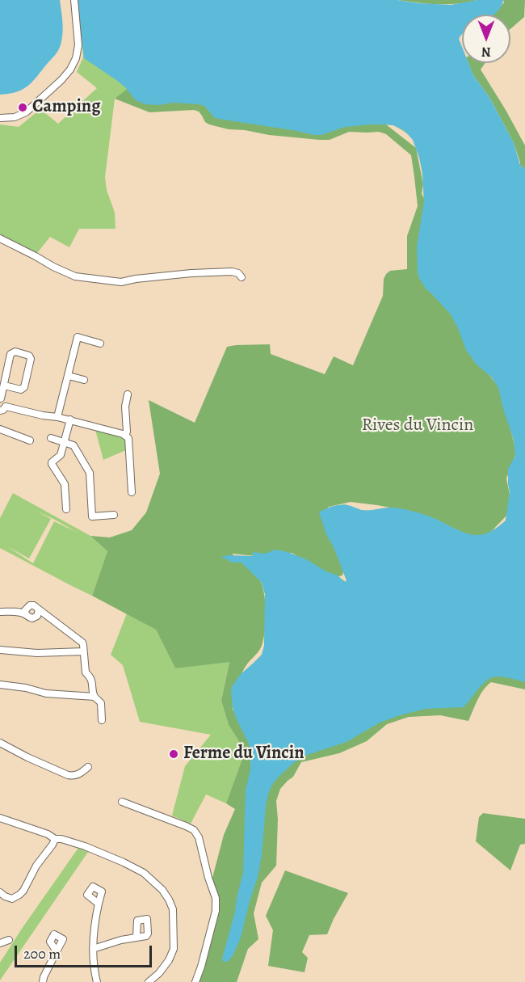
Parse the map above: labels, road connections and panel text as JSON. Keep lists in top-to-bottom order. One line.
{"parks":["Rives du Vincin"],"places":["Camping","Ferme du Vincin"],"scale_bar":"200 m","north":"bottom"}
